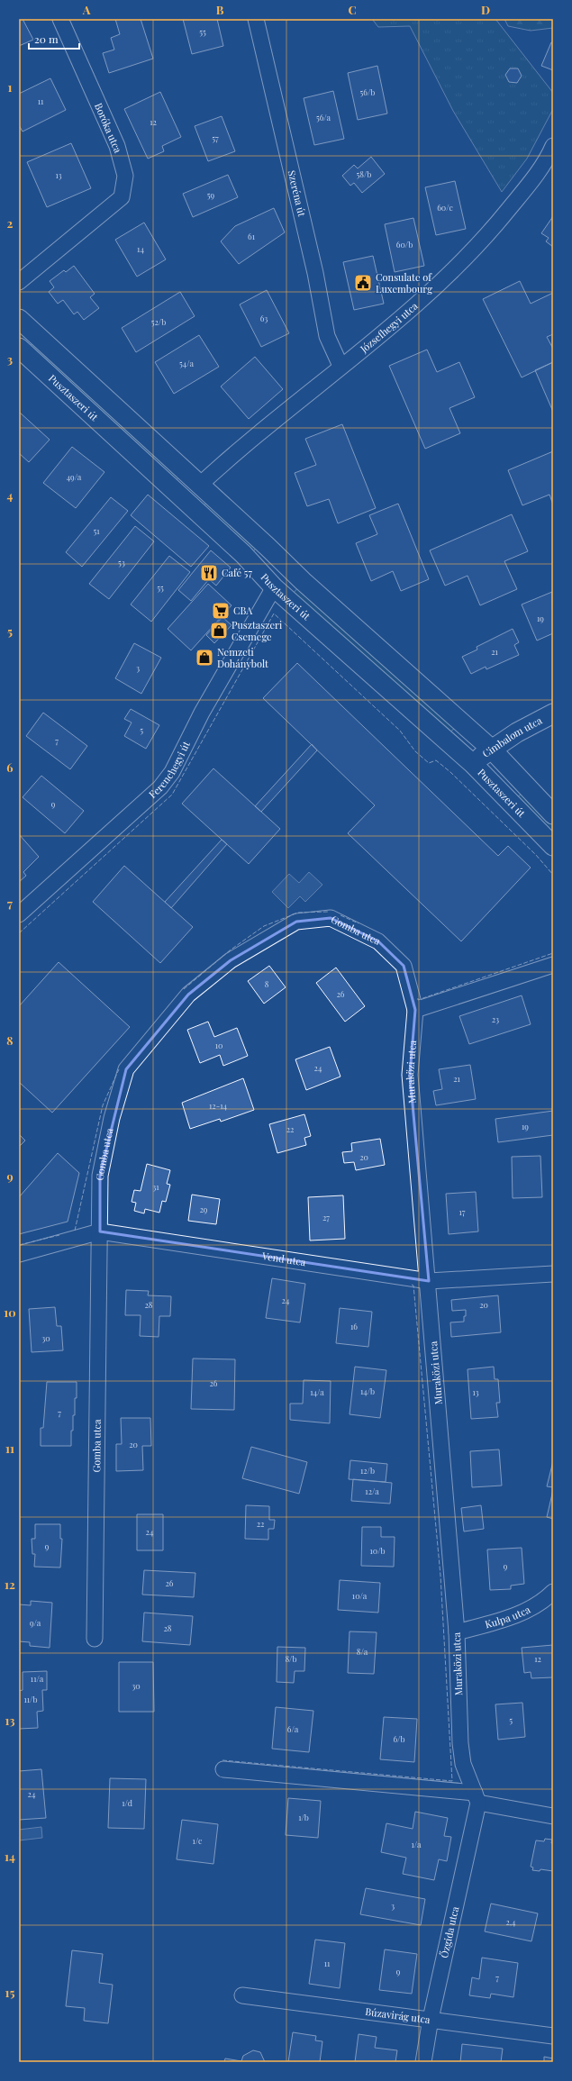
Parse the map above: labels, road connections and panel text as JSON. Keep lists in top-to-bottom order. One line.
{"streets":{"street":["Boróka utca","Szeréna út","Józsefhegyi utca","Pusztaszeri út","Cimbalom utca","Ferenchegyi út","Gomba utca","Muraközi utca","Vend utca","Kulpa utca","Őzgida utca","Búzavirág utca"]},"crossings":[["Szeréna út","Józsefhegyi utca"],["Józsefhegyi utca","Pusztaszeri út"],["Pusztaszeri út","Cimbalom utca"],["Pusztaszeri út","Ferenchegyi út"],["Gomba utca","Muraközi utca"],["Gomba utca","Vend utca"],["Muraközi utca","Vend utca"],["Muraközi utca","Kulpa utca"],["Muraközi utca","Őzgida utca"],["Őzgida utca","Búzavirág utca"]],"places":{"public building":["Consulate of Luxembourg"],"restaurant":["Café 57"],"supermarket":["CBA"],"shop":["Pusztaszeri Csemege","Nemzeti Dohánybolt"]},"house_numbers":["55","56/b","11","56/a","12","57","58/b","13","59","60/c","61","60/b","14","63","52/b","54/a","49/a","51","53","55","19","21","3","5","7","9","8","26","23","10","24","21","12-14","19","22","20","31","29","17","27","24","28","20","16","30","26","14/b","14/a","13","7","20","12/b","12/a","22","24","9","10/b","9","26","10/a","9/a","28","8/a","8/b","12","11/a","30","11/b","5","6/a","6/b","24","1/d","1/b","1/c","1/a","3","2,4","11","9","7"],"scale_bar":"20 m","grid":{"columns":["A","B","C","D"],"rows":["1","2","3","4","5","6","7","8","9","10","11","12","13","14","15"]}}
